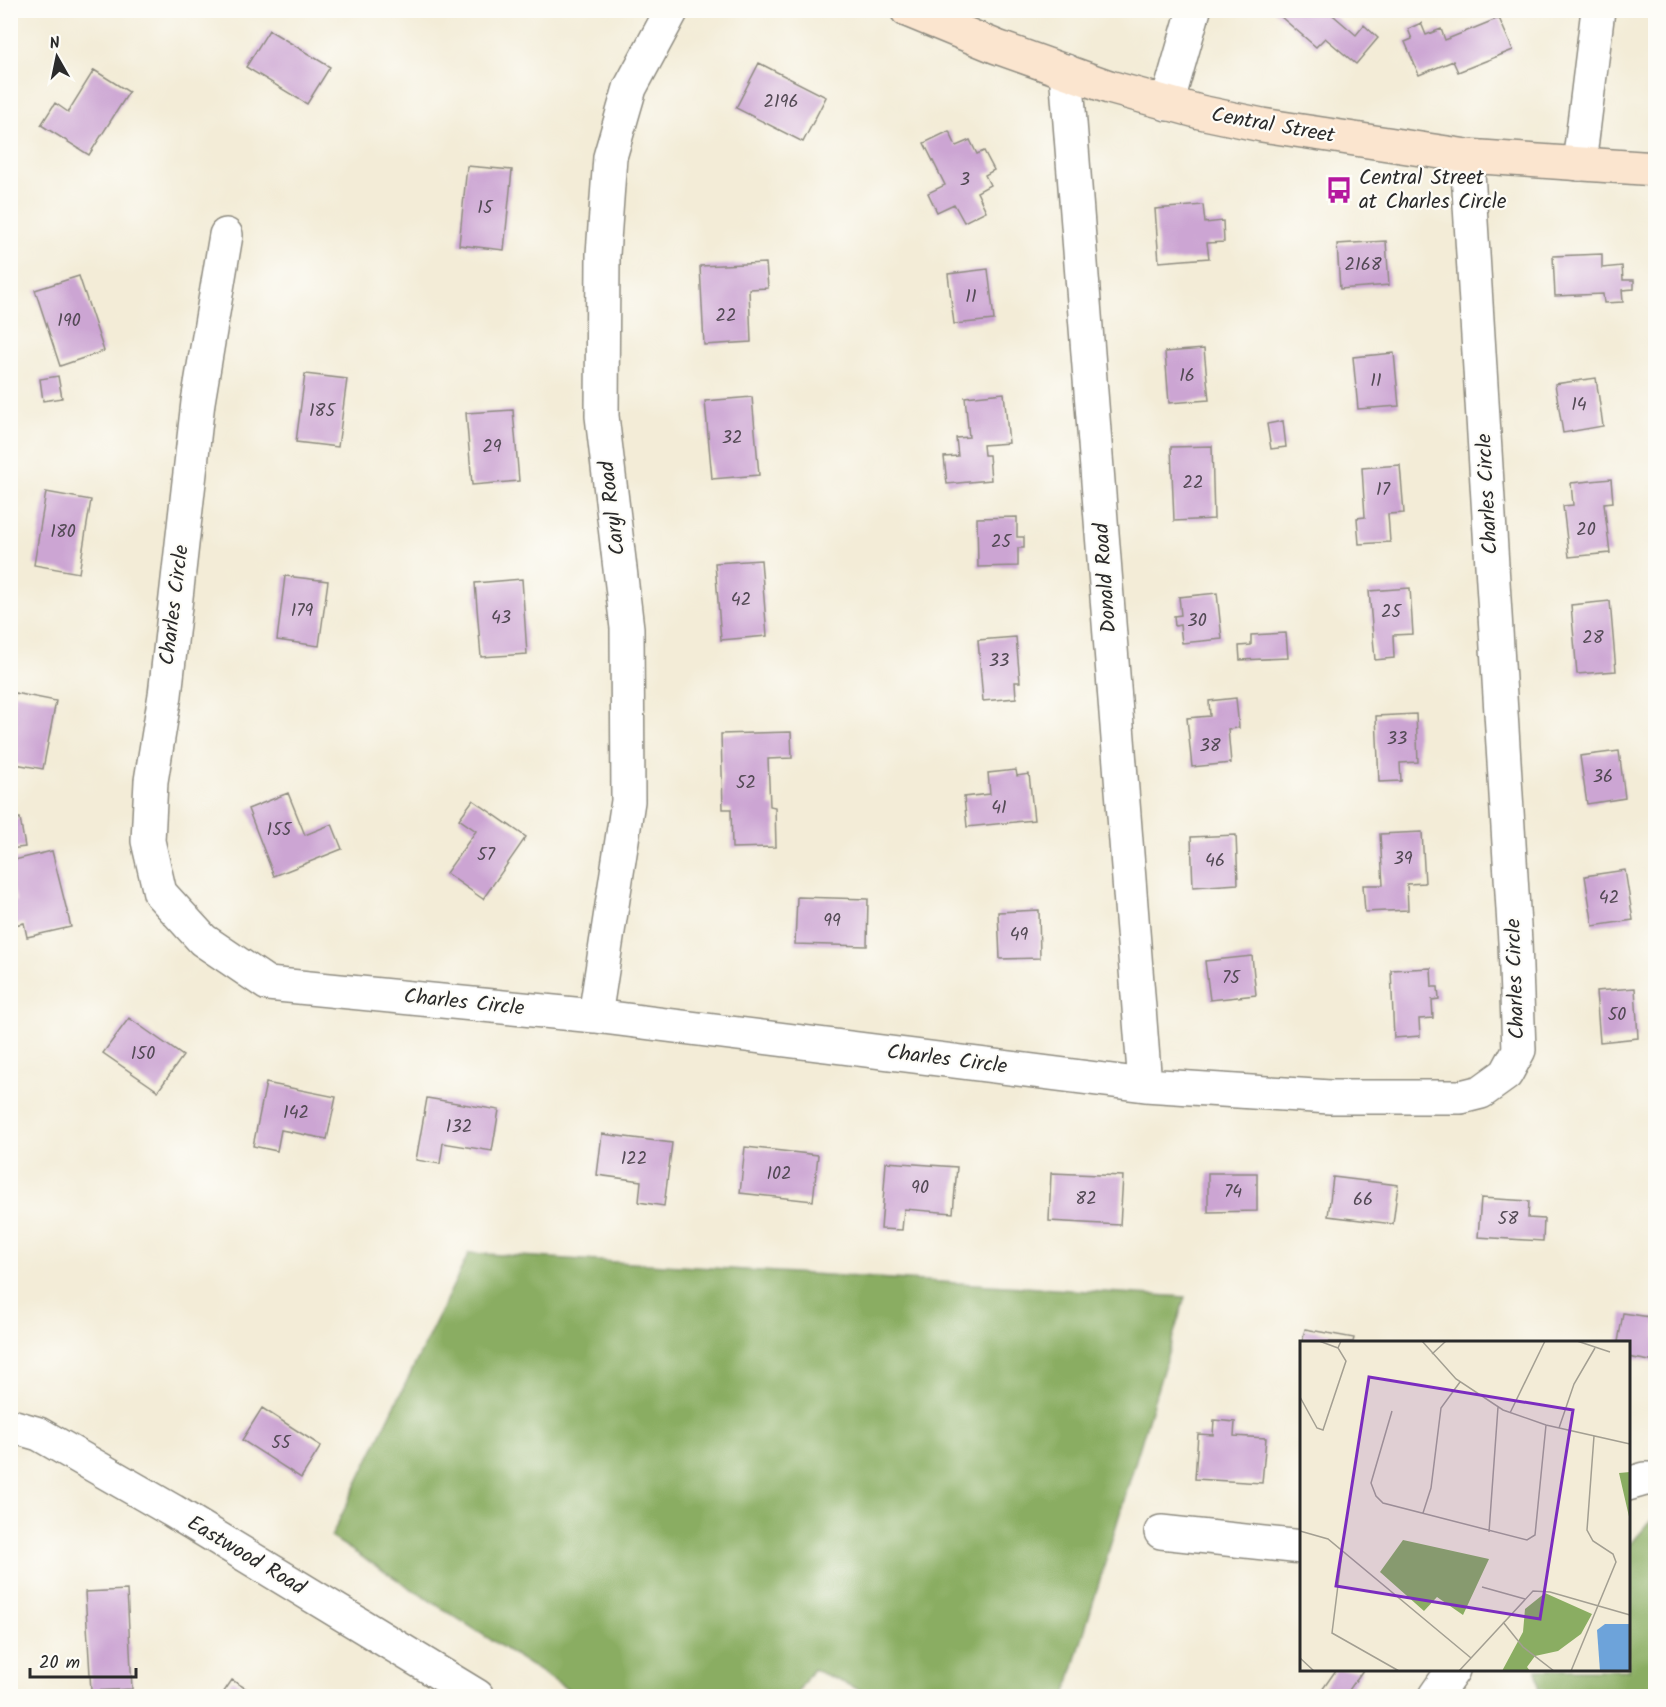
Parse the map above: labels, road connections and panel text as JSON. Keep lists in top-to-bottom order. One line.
{"streets":{"main road":["Central Street"],"street":["Charles Circle","Caryl Road","Donald Road","Eastwood Road"]},"crossings":[["Central Street","Charles Circle"],["Central Street","Donald Road"],["Charles Circle","Caryl Road"],["Charles Circle","Donald Road"]],"places":{"bus stop":["Central Street at Charles Circle"]},"house_numbers":["2196","3","15","2168","11","22","190","16","11","14","185","32","29","22","17","20","180","25","42","179","25","43","30","28","33","33","38","36","52","41","155","57","39","46","42","99","49","75","50","150","142","132","122","102","90","74","82","66","58","55"],"scale_bar":"20 m","north":"top"}
